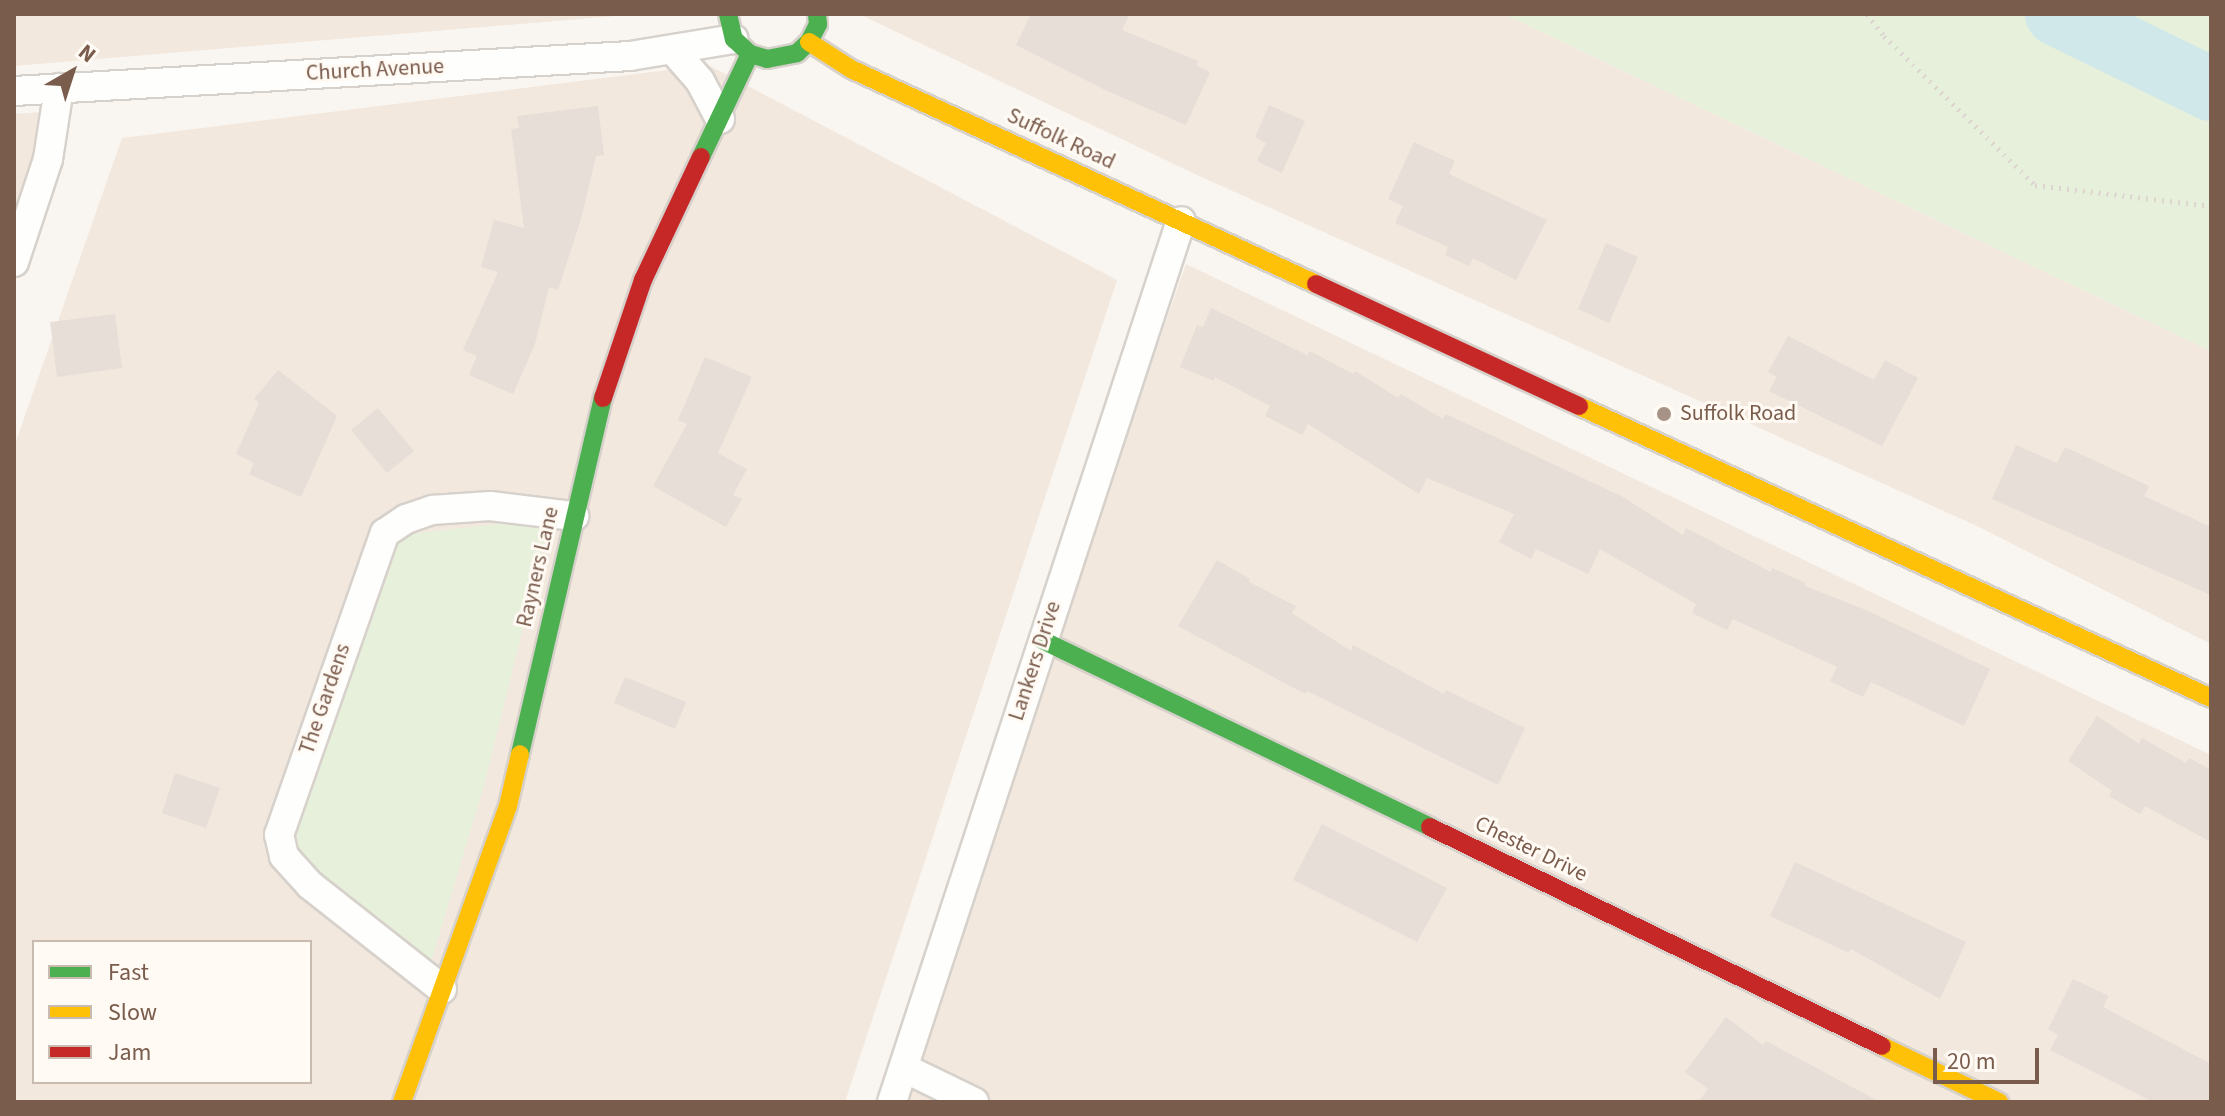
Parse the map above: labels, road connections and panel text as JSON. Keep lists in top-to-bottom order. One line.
{"streets":{"street":["Church Avenue","Suffolk Road","Rayners Lane","Lankers Drive","The Gardens","Chester Drive"]},"crossings":[["Church Avenue","Rayners Lane"],["Suffolk Road","Lankers Drive"],["Rayners Lane","The Gardens"],["Lankers Drive","Chester Drive"]],"places":["Suffolk Road"],"legend":["Fast","Slow","Jam"],"scale_bar":"20 m","north":"top right"}
